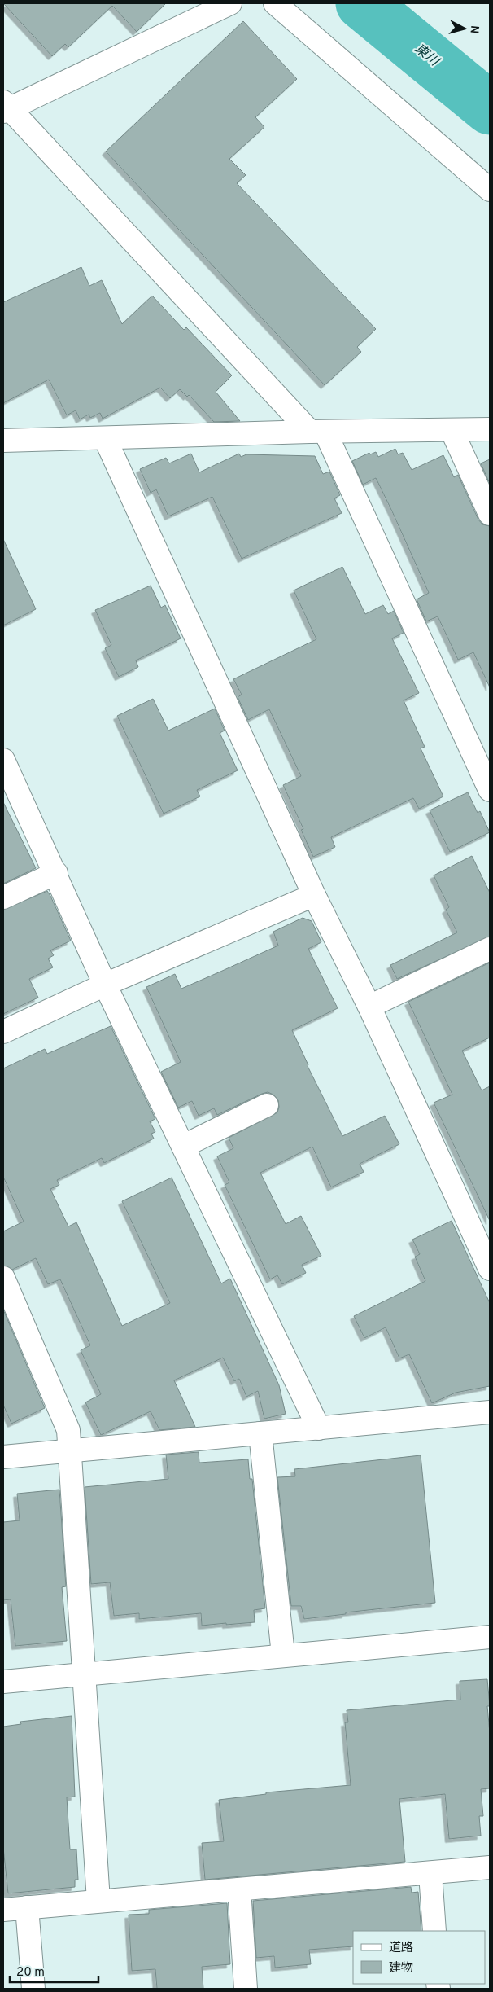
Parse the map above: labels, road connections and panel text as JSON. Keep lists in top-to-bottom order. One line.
{"water":["東川"],"legend":["道路","建物"],"scale_bar":"20 m","north":"right"}
